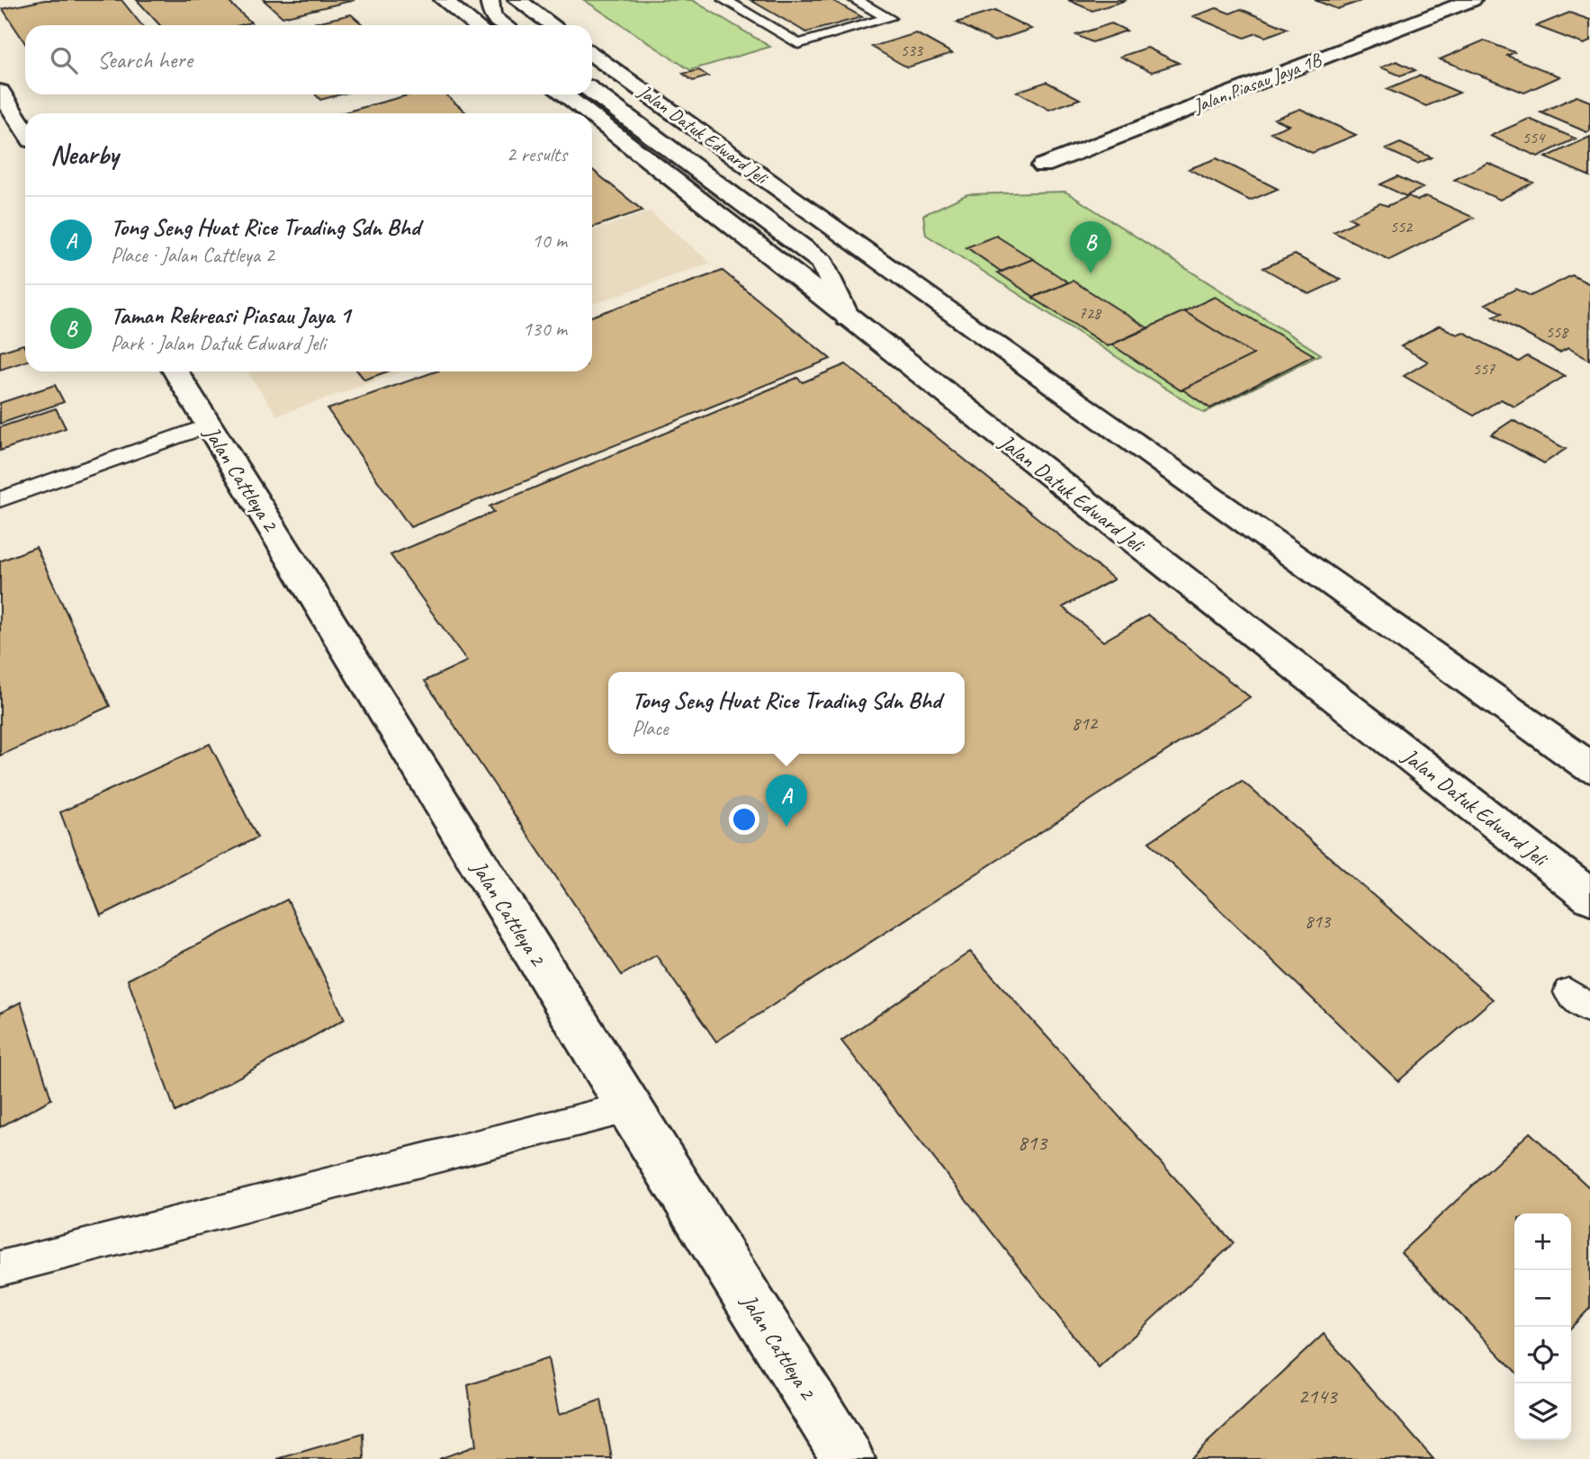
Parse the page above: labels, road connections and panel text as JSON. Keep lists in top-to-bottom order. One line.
{"streets":{"street":["Jalan Piasau Jaya 1B","Jalan Datuk Edward Jeli","Jalan Cattleya 2"]},"house_numbers":["533","554","552","728","558","557","812","813","813","2143"],"page":{"search":"Search here","heading":["Nearby","2 results"],"list":[{"mark":"A","name":"Tong Seng Huat Rice Trading Sdn Bhd","note":"Place · Jalan Cattleya 2","value":"10 m"},{"mark":"B","name":"Taman Rekreasi Piasau Jaya 1","note":"Park · Jalan Datuk Edward Jeli","value":"130 m"}],"pins":["B","A"],"popup":["Tong Seng Huat Rice Trading Sdn Bhd","Place"],"map_buttons":["+","−"]}}
